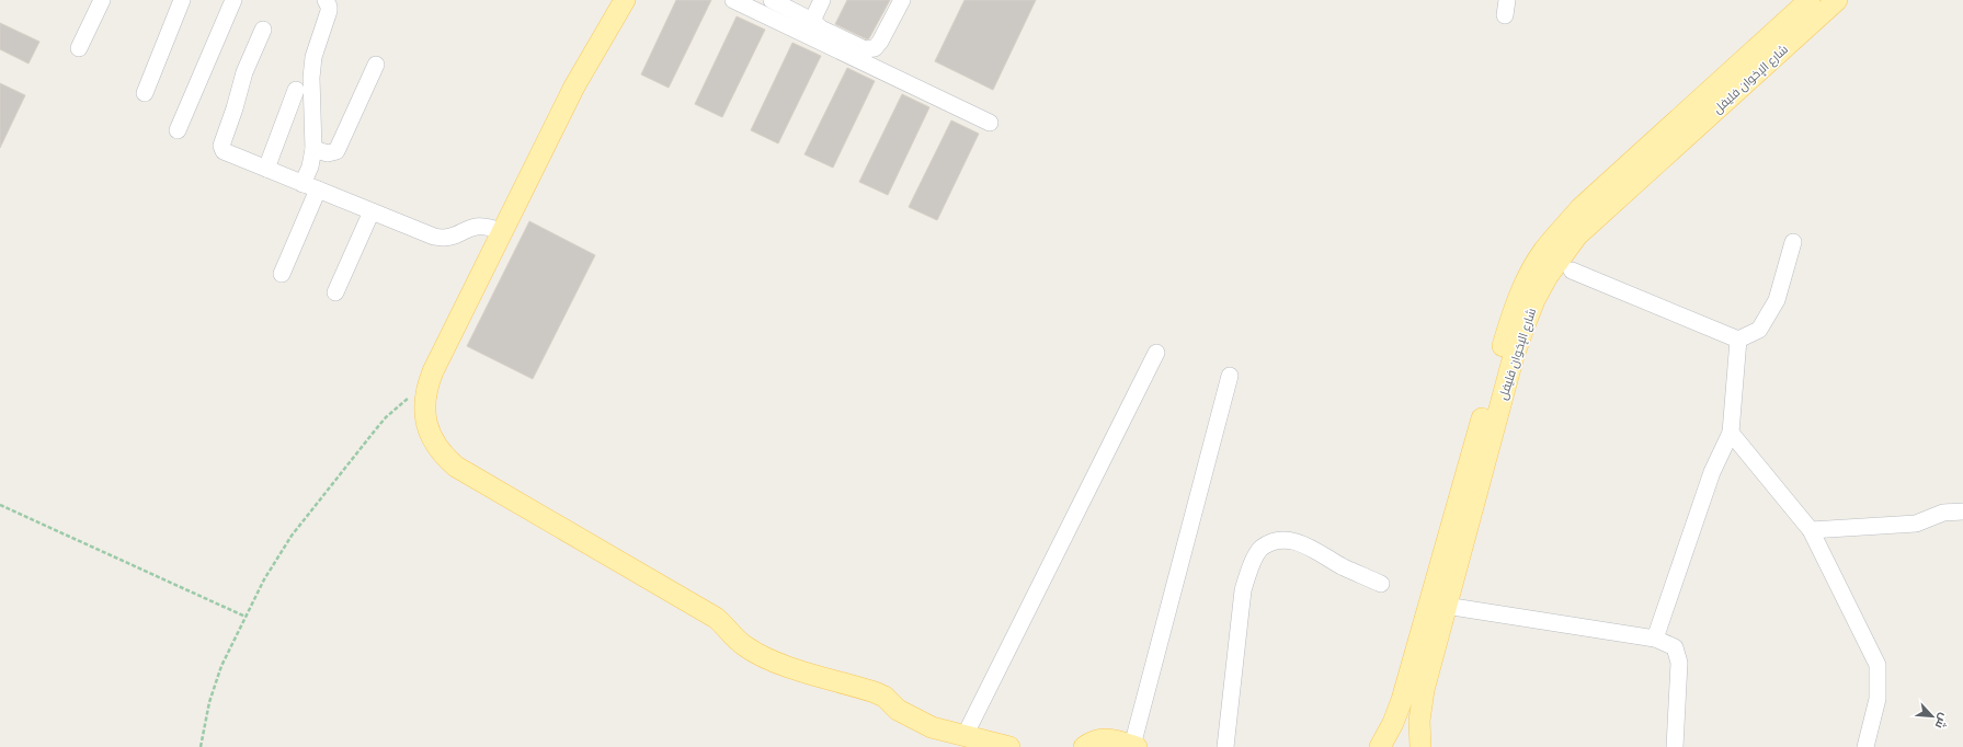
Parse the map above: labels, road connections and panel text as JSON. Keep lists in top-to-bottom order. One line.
{"streets":{"main road":["شارع الإخوان فليفل"]},"north":"bottom right"}
